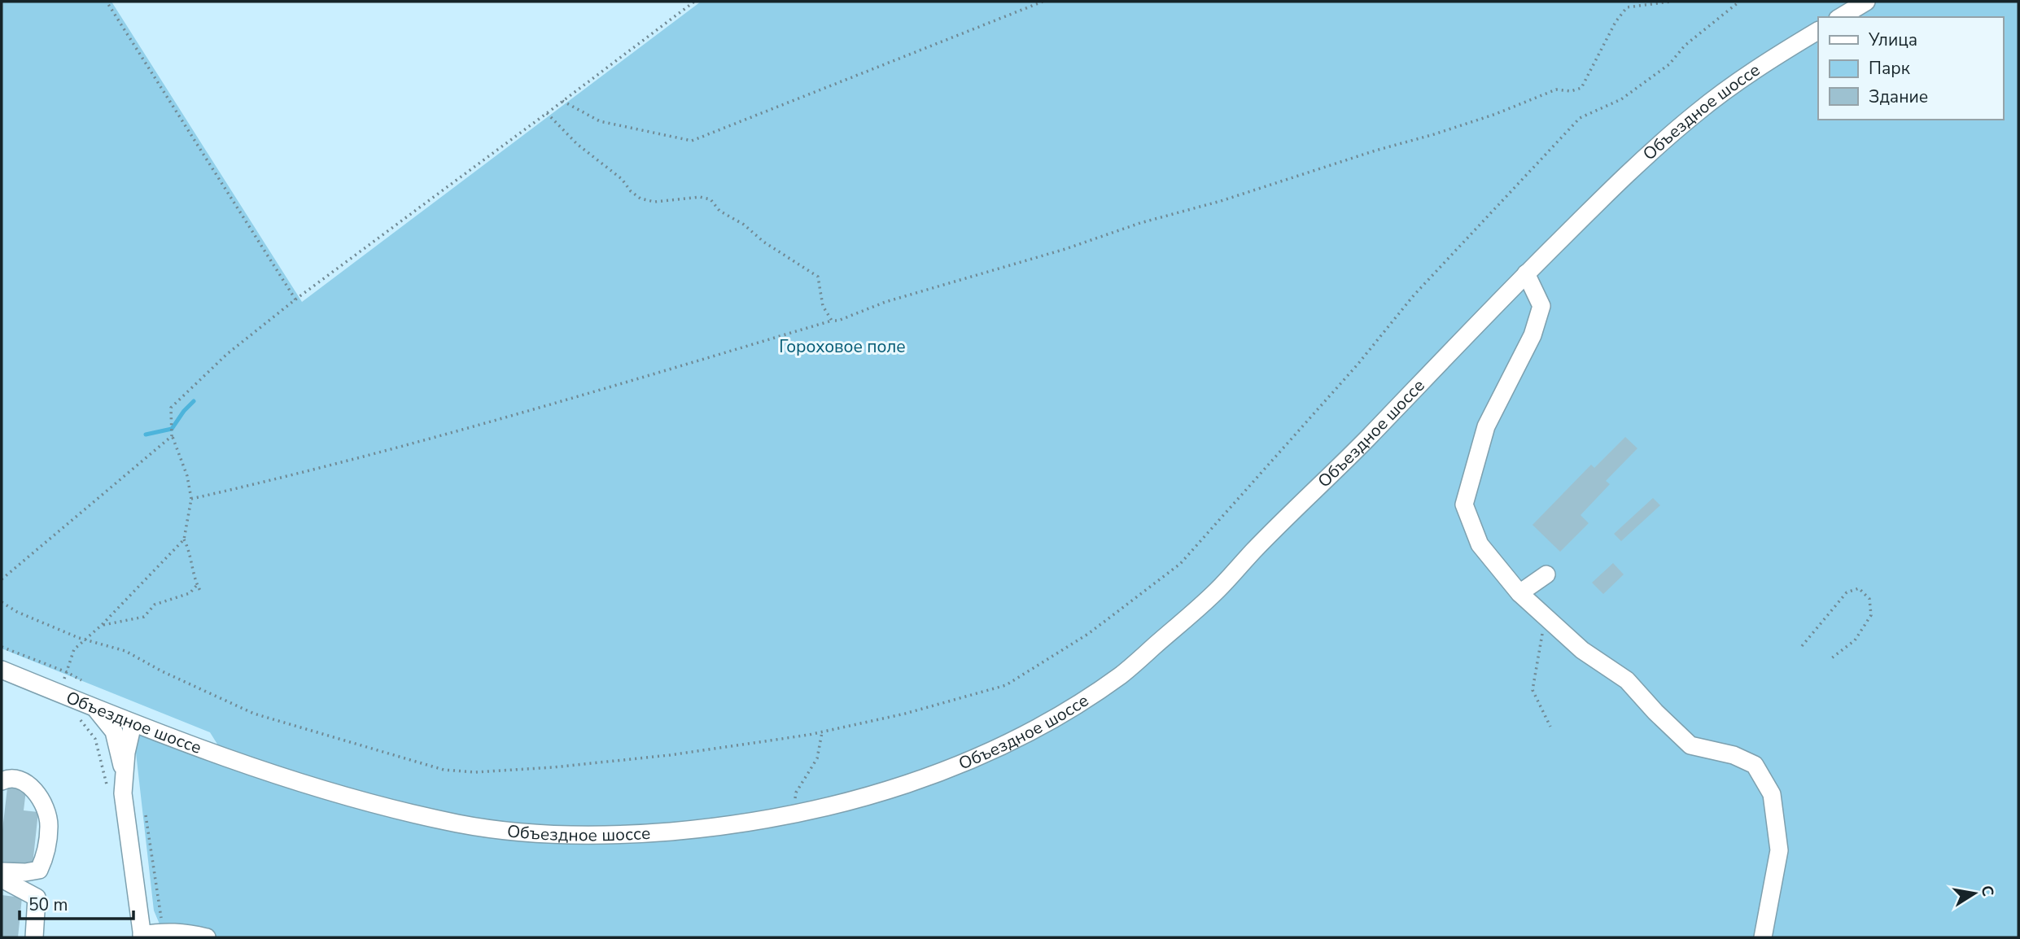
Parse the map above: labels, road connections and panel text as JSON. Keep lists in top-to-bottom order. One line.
{"streets":{"street":["Объездное шоссе"]},"parks":["Гороховое поле"],"legend":["Улица","Парк","Здание"],"scale_bar":"50 m","north":"right"}
